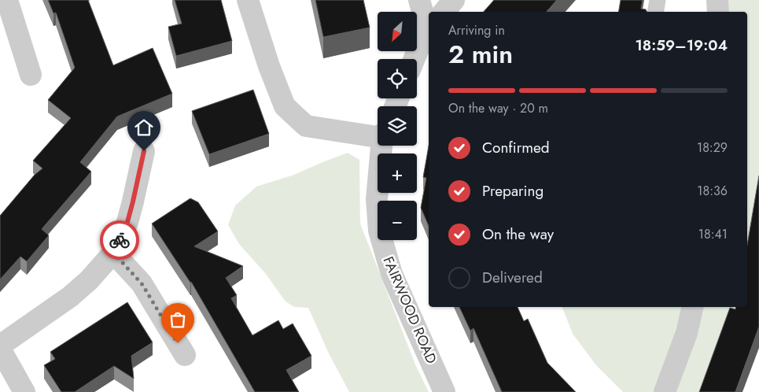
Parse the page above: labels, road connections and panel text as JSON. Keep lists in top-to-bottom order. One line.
{"streets":{"street":["FAIRWOOD ROAD"]},"north":"bottom left","page":{"map_buttons":["+","−"],"heading":["2 min","Arriving in","18:59–19:04"],"bar":"On the way · 20 m","list":[["Confirmed","18:29"],["Preparing","18:36"],["On the way","18:41"],"Delivered"]}}
